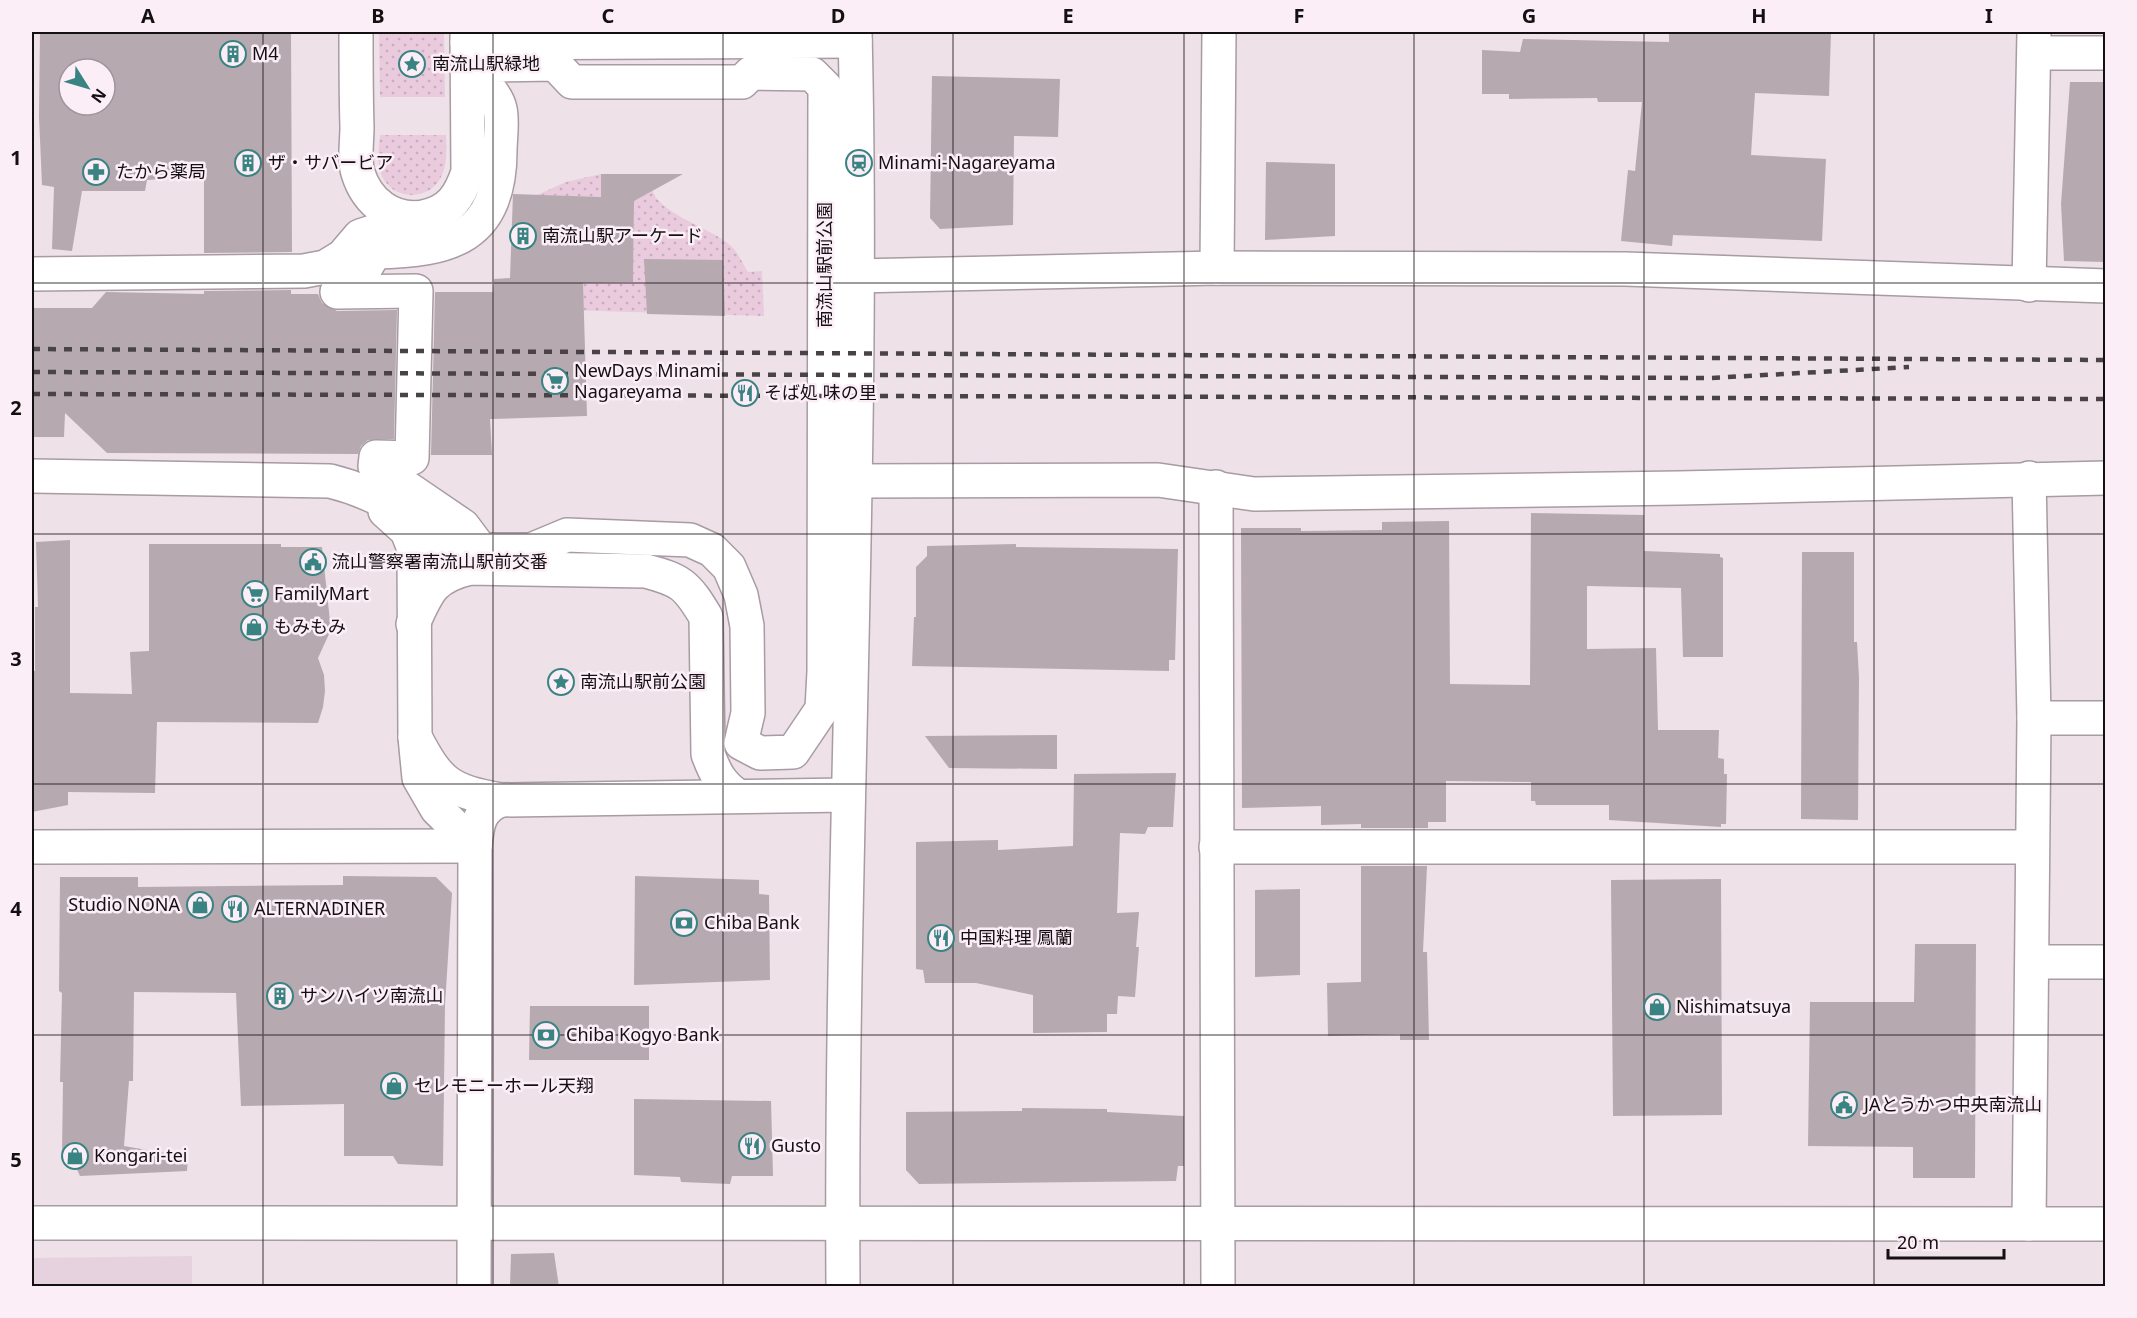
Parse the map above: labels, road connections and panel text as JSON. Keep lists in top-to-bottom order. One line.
{"streets":{"street":["南流山駅前公園"]},"places":{"building":["M4","ザ・サバービア","南流山駅アーケード","サンハイツ南流山"],"place":["南流山駅緑地","南流山駅前公園"],"station":["Minami-Nagareyama"],"pharmacy":["たから薬局"],"supermarket":["NewDays Minami Nagareyama","FamilyMart"],"restaurant":["そば処 味の里","ALTERNADINER","中国料理 鳳蘭","Gusto"],"public building":["流山警察署南流山駅前交番","JAとうかつ中央南流山"],"shop":["もみもみ","Studio NONA","Nishimatsuya","セレモニーホール天翔","Kongari-tei"],"bank":["Chiba Bank","Chiba Kogyo Bank"]},"scale_bar":"20 m","north":"bottom right","grid":{"columns":["A","B","C","D","E","F","G","H","I"],"rows":["1","2","3","4","5"]}}
